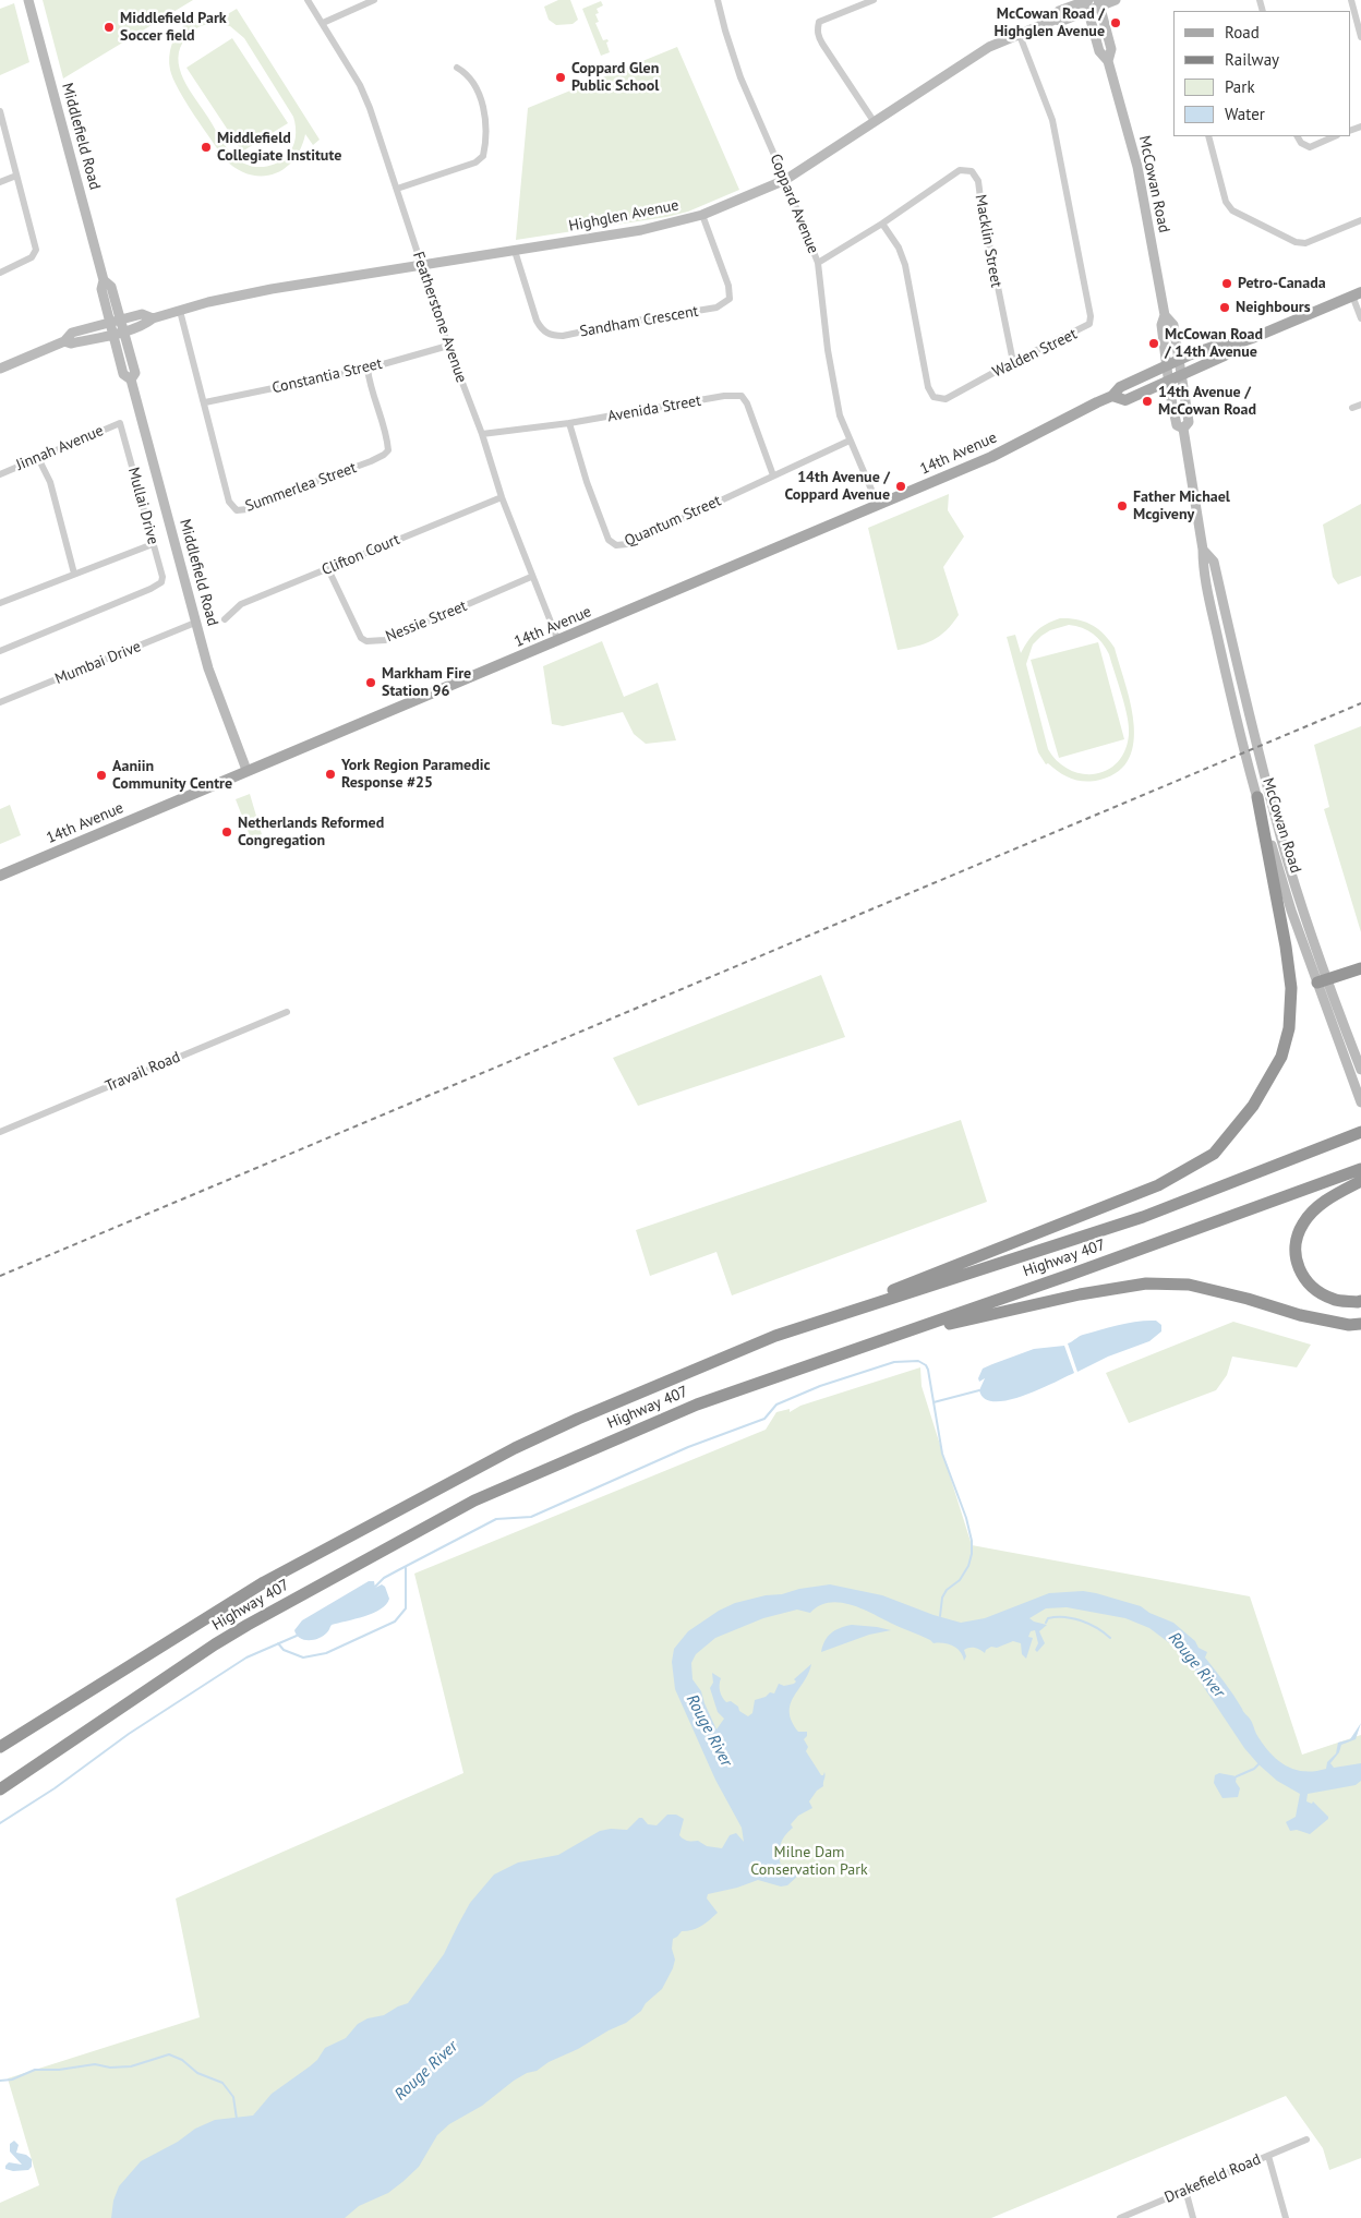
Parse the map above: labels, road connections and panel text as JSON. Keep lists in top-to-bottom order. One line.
{"streets":{"highway":["Highway 407"],"main road":["Middlefield Road","McCowan Road","Highglen Avenue","14th Avenue"],"street":["Coppard Avenue","Macklin Street","Featherstone Avenue","Sandham Crescent","Walden Street","Constantia Street","Avenida Street","Jinnah Avenue","Summerlea Street","Mullai Drive","Quantum Street","Clifton Court","Nessie Street","Mumbai Drive","Travail Road","Drakefield Road"]},"crossings":[["Middlefield Road","Highglen Avenue"],["Middlefield Road","14th Avenue"],["Middlefield Road","Mumbai Drive"],["McCowan Road","Highglen Avenue"],["McCowan Road","14th Avenue"],["Coppard Avenue","Highglen Avenue"],["Coppard Avenue","Macklin Street"],["Coppard Avenue","14th Avenue"],["Coppard Avenue","Quantum Street"],["Highglen Avenue","Featherstone Avenue"],["Highglen Avenue","Sandham Crescent"],["Highglen Avenue","Walden Street"],["Highglen Avenue","Summerlea Street"],["Macklin Street","Walden Street"],["Featherstone Avenue","Constantia Street"],["Featherstone Avenue","Avenida Street"],["Featherstone Avenue","14th Avenue"],["Featherstone Avenue","Clifton Court"],["Featherstone Avenue","Nessie Street"],["Constantia Street","Summerlea Street"],["Avenida Street","Quantum Street"],["Jinnah Avenue","Mullai Drive"],["Clifton Court","Nessie Street"]],"water":["Rouge River"],"parks":["Milne Dam Conservation Park"],"places":["McCowan Road / Highglen Avenue","Middlefield Park Soccer field","Coppard Glen Public School","Middlefield Collegiate Institute","Petro-Canada","Neighbours","McCowan Road / 14th Avenue","14th Avenue / McCowan Road","14th Avenue / Coppard Avenue","Father Michael Mcgiveny","Markham Fire Station 96","York Region Paramedic Response #25","Aaniin Community Centre","Netherlands Reformed Congregation"],"legend":["Road","Railway","Park","Water"]}
